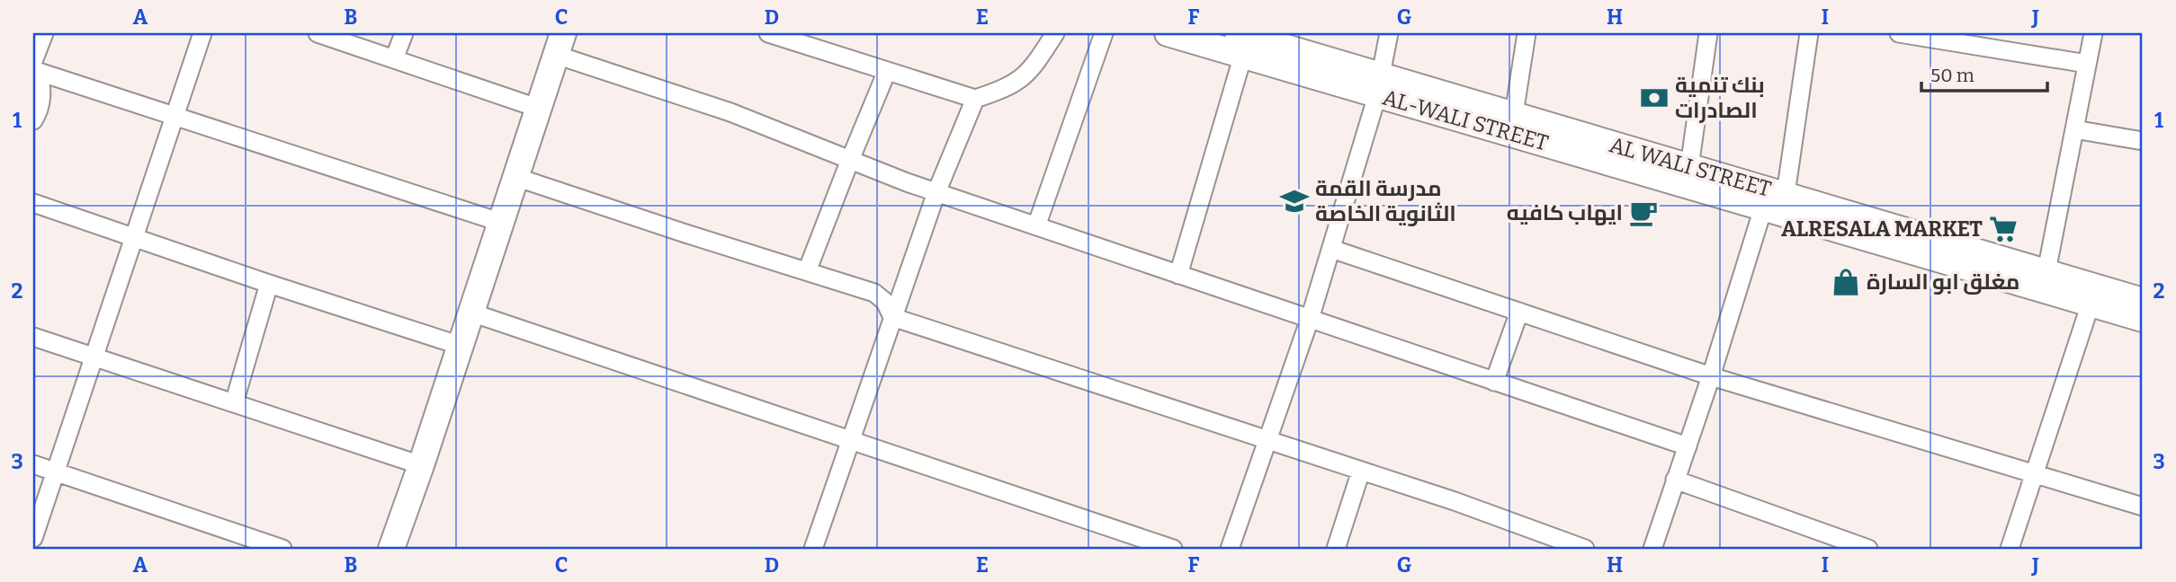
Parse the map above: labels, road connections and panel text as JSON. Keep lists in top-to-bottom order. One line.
{"streets":{"street":["AL-WALI STREET","AL WALI STREET"]},"crossings":[["AL-WALI STREET","AL WALI STREET"]],"places":{"bank":["بنك تنمية الصادرات"],"school or university":["مدرسة القمة الثانوية الخاصة"],"cafe":["ايهاب كافيه"],"supermarket":["ALRESALA MARKET"],"shop":["مغلق ابو السارة"]},"scale_bar":"50 m","grid":{"columns":["A","B","C","D","E","F","G","H","I","J"],"rows":["1","2","3"]}}
